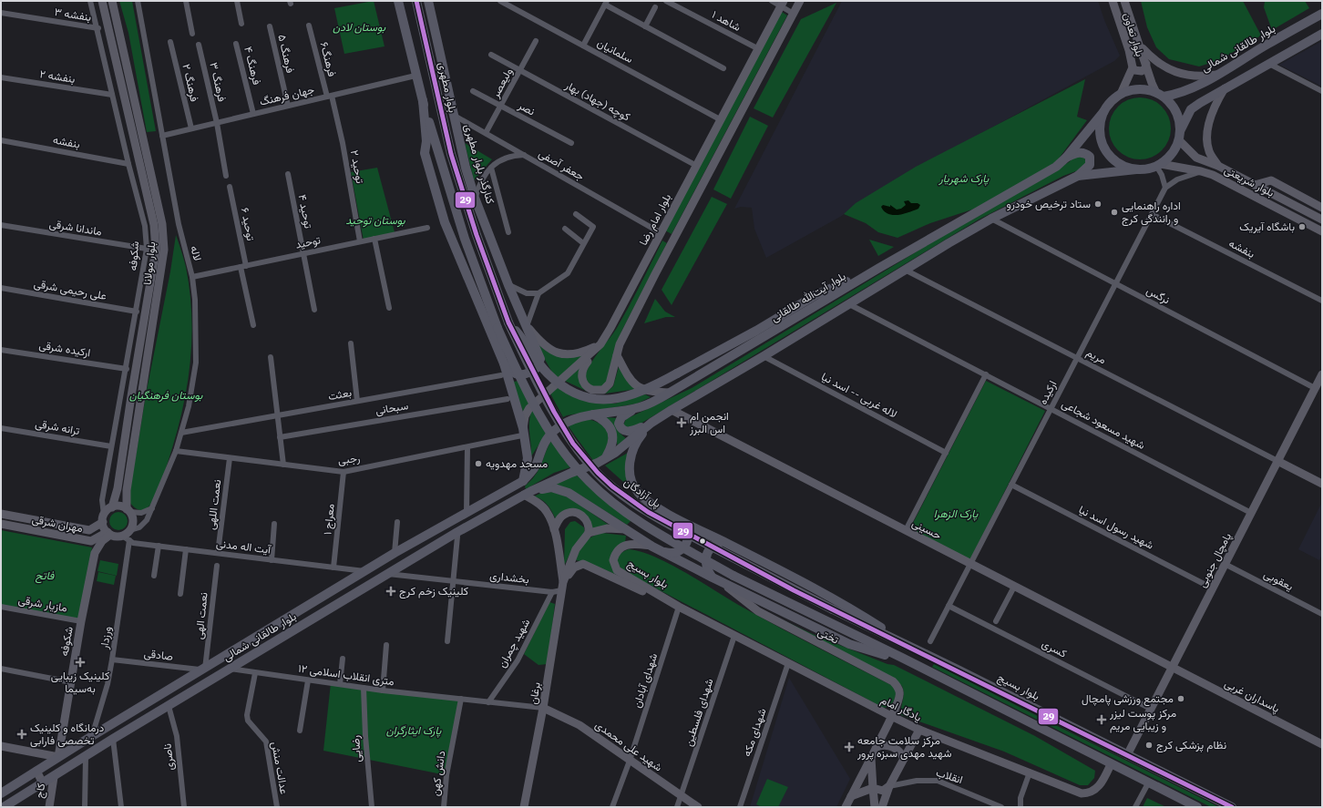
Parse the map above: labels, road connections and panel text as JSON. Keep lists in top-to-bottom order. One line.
{"streets":{"main road":["بلوار تعاون","بلوار طالقانی شمالی","بلوار مطهری","کنارگذر بلوار مطهری","بلوار شریعتی","بلوار امام رضا","شکوفه","بلوار مولانا","بلوار آیت‌الله طالقانی","پل آزادگان","مهران شرقی","حسینی","پامچال جنوبی","بلوار بسیج","تختی","برغان","پاسداران غربی","یادگار امام","شهید علی محمدی","کاج"],"street":["بنفشه ۳","شاهد ۱","سلمانیان","فرهنگ ۵","فرهنگ۶","فرهنگ ۴","بنفشه ۲","فرهنگ ۳","فرهنگ ۲","ولیعصر","جهان فرهنگ","کوچه (جهاد) بهار","نصر","بنفشه","جعفر آصفی","توحید ۲","توحید ۴","توحید ۶","ماندانا شرقی","توحید","لاله","علی رحیمی شرقی","نرگس","ارکیده شرقی","مریم","ارکیده","بعثت","لاله غربی -- اسد نیا","سبحانی","شهید مسعود شجاعی","ترانه شرقی","رجبی","نعمت اللهی","معراج ۱","شهید رسول اسد نیا","آیت اله مدنی","بخشداری","یعقوبی","مازیار شرقی","نعمت الهی","ورزدار","شهید چمران","کسری","صادقی","۱۲ متری انقلاب اسلامی","شهدای آبادان","شهدای فلسطین","شهدای مکه","رضایی","ناصری","عدالت منش","دانش کهن","انقلاب"]},"crossings":[["بنفشه ۳","شکوفه"],["شاهد ۱","بلوار امام رضا"],["بلوار تعاون","بلوار طالقانی شمالی"],["بلوار تعاون","بلوار شریعتی"],["بلوار تعاون","بلوار آیت‌الله طالقانی"],["بلوار طالقانی شمالی","بلوار شریعتی"],["بلوار طالقانی شمالی","شکوفه"],["بلوار طالقانی شمالی","بلوار آیت‌الله طالقانی"],["بلوار طالقانی شمالی","آیت اله مدنی"],["بلوار طالقانی شمالی","بخشداری"],["بلوار طالقانی شمالی","نعمت الهی"],["بلوار طالقانی شمالی","ورزدار"],["بلوار طالقانی شمالی","صادقی"],["بلوار طالقانی شمالی","۱۲ متری انقلاب اسلامی"],["بلوار طالقانی شمالی","برغان"],["بلوار طالقانی شمالی","ناصری"],["بلوار طالقانی شمالی","کاج"],["سلمانیان","بلوار امام رضا"],["فرهنگ ۵","جهان فرهنگ"],["فرهنگ۶","جهان فرهنگ"],["فرهنگ۶","توحید ۲"],["فرهنگ ۴","جهان فرهنگ"],["بنفشه ۲","شکوفه"],["فرهنگ ۳","جهان فرهنگ"],["فرهنگ ۲","جهان فرهنگ"],["ولیعصر","کوچه (جهاد) بهار"],["ولیعصر","نصر"],["ولیعصر","جعفر آصفی"],["بلوار مطهری","پل آزادگان"],["جهان فرهنگ","توحید ۲"],["جهان فرهنگ","لاله"],["کوچه (جهاد) بهار","بلوار امام رضا"],["بنفشه","شکوفه"],["بنفشه","ارکیده"],["کنارگذر بلوار مطهری","جعفر آصفی"],["جعفر آصفی","بلوار امام رضا"],["توحید ۲","توحید"],["بلوار شریعتی","بلوار آیت‌الله طالقانی"],["توحید ۴","توحید"],["بلوار امام رضا","رجبی"],["توحید ۶","توحید"],["ماندانا شرقی","شکوفه"],["توحید","لاله"],["لاله","شکوفه"],["لاله","بلوار مولانا"],["لاله","بعثت"],["لاله","رجبی"],["لاله","مهران شرقی"],["لاله","آیت اله مدنی"],["لاله","ورزدار"],["شکوفه","بلوار مولانا"],["شکوفه","علی رحیمی شرقی"],["شکوفه","ارکیده شرقی"],["شکوفه","ترانه شرقی"],["شکوفه","مهران شرقی"],["شکوفه","آیت اله مدنی"],["شکوفه","مازیار شرقی"],["شکوفه","ورزدار"],["بلوار مولانا","مهران شرقی"],["بلوار مولانا","آیت اله مدنی"],["بلوار مولانا","ورزدار"],["نرگس","ارکیده"],["نرگس","پامچال جنوبی"],["مریم","ارکیده"],["مریم","پامچال جنوبی"],["ارکیده","شهید مسعود شجاعی"],["ارکیده","شهید رسول اسد نیا"],["ارکیده","حسینی"],["ارکیده","کسری"],["شهید مسعود شجاعی","پامچال جنوبی"],["رجبی","نعمت اللهی"],["رجبی","معراج ۱"],["پل آزادگان","بلوار بسیج"],["نعمت اللهی","آیت اله مدنی"],["معراج ۱","آیت اله مدنی"],["مهران شرقی","آیت اله مدنی"],["مهران شرقی","ورزدار"],["شهید رسول اسد نیا","پامچال جنوبی"],["حسینی","پامچال جنوبی"],["حسینی","پاسداران غربی"],["آیت اله مدنی","ورزدار"],["پامچال جنوبی","بلوار بسیج"],["پامچال جنوبی","یعقوبی"],["پامچال جنوبی","کسری"],["پامچال جنوبی","پاسداران غربی"],["بلوار بسیج","شهدای آبادان"],["بلوار بسیج","یادگار امام"],["بخشداری","شهید چمران"],["بخشداری","برغان"],["نعمت الهی","صادقی"],["تختی","یادگار امام"],["ورزدار","صادقی"],["شهید چمران","۱۲ متری انقلاب اسلامی"],["۱۲ متری انقلاب اسلامی","برغان"],["۱۲ متری انقلاب اسلامی","شهید علی محمدی"],["۱۲ متری انقلاب اسلامی","رضایی"],["۱۲ متری انقلاب اسلامی","عدالت منش"],["۱۲ متری انقلاب اسلامی","دانش کهن"],["شهدای آبادان","یادگار امام"],["شهدای آبادان","شهید علی محمدی"],["برغان","شهید علی محمدی"],["یادگار امام","شهدای فلسطین"],["یادگار امام","شهدای مکه"],["شهدای فلسطین","شهید علی محمدی"]],"parks":["بوستان لادن","پارک شهریار","بوستان توحید","بوستان فرهنگیان","پارک الزهرا","فاتح","پارک ایثارگران"],"places":{"other":["ستاد ترخیص خودرو","اداره راهنمایی و رانندگی کرج","باشگاه آیریک","مسجد مهدویه","مجتمع ورزشی پامچال","نظام پزشکی کرج"],"health":["انجمن ام اس البرز","کلینیک زخم کرج","کلینیک زیبایی به‌سیما","مرکز پوست لیزر و زیبایی مریم","درمانگاه و کلینیک تخصصی فارابی","مرکز سلامت جامعه شهید مهدی سبزه پرور"]},"lines":["transit line 29"]}
